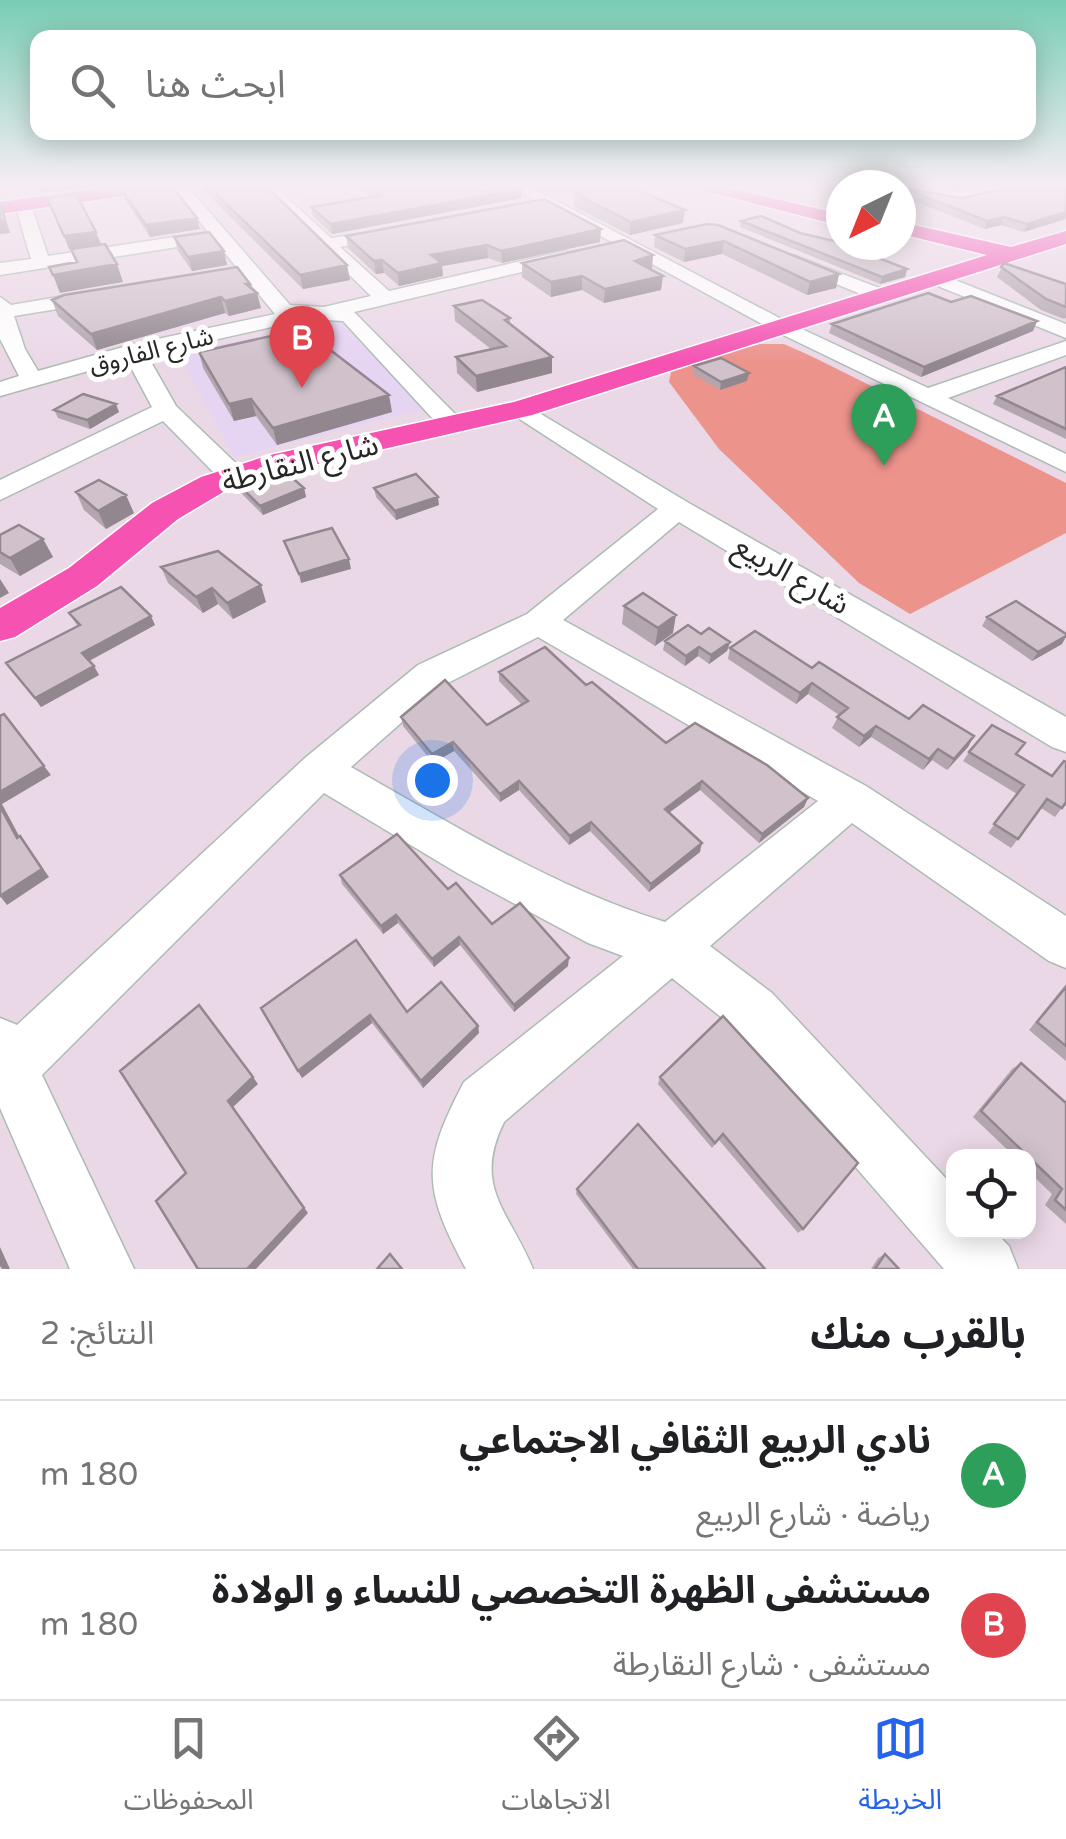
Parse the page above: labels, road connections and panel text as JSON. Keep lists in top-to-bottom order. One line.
{"streets":{"main road":["شارع النقارطة"],"street":["شارع الفاروق","شارع الربيع"]},"crossings":[["شارع النقارطة","شارع الربيع"]],"north":"bottom left","page":{"search":"ابحث هنا","pins":["B","A"],"heading":["بالقرب منك","النتائج: 2"],"list":[{"mark":"A","name":"نادي الربيع الثقافي الاجتماعي","note":"رياضة · شارع الربيع","value":"180 m"},{"mark":"B","name":"مستشفى الظهرة التخصصي للنساء و الولادة","note":"مستشفى · شارع النقارطة","value":"180 m"}],"nav":["الخريطة","الاتجاهات","المحفوظات"]}}
